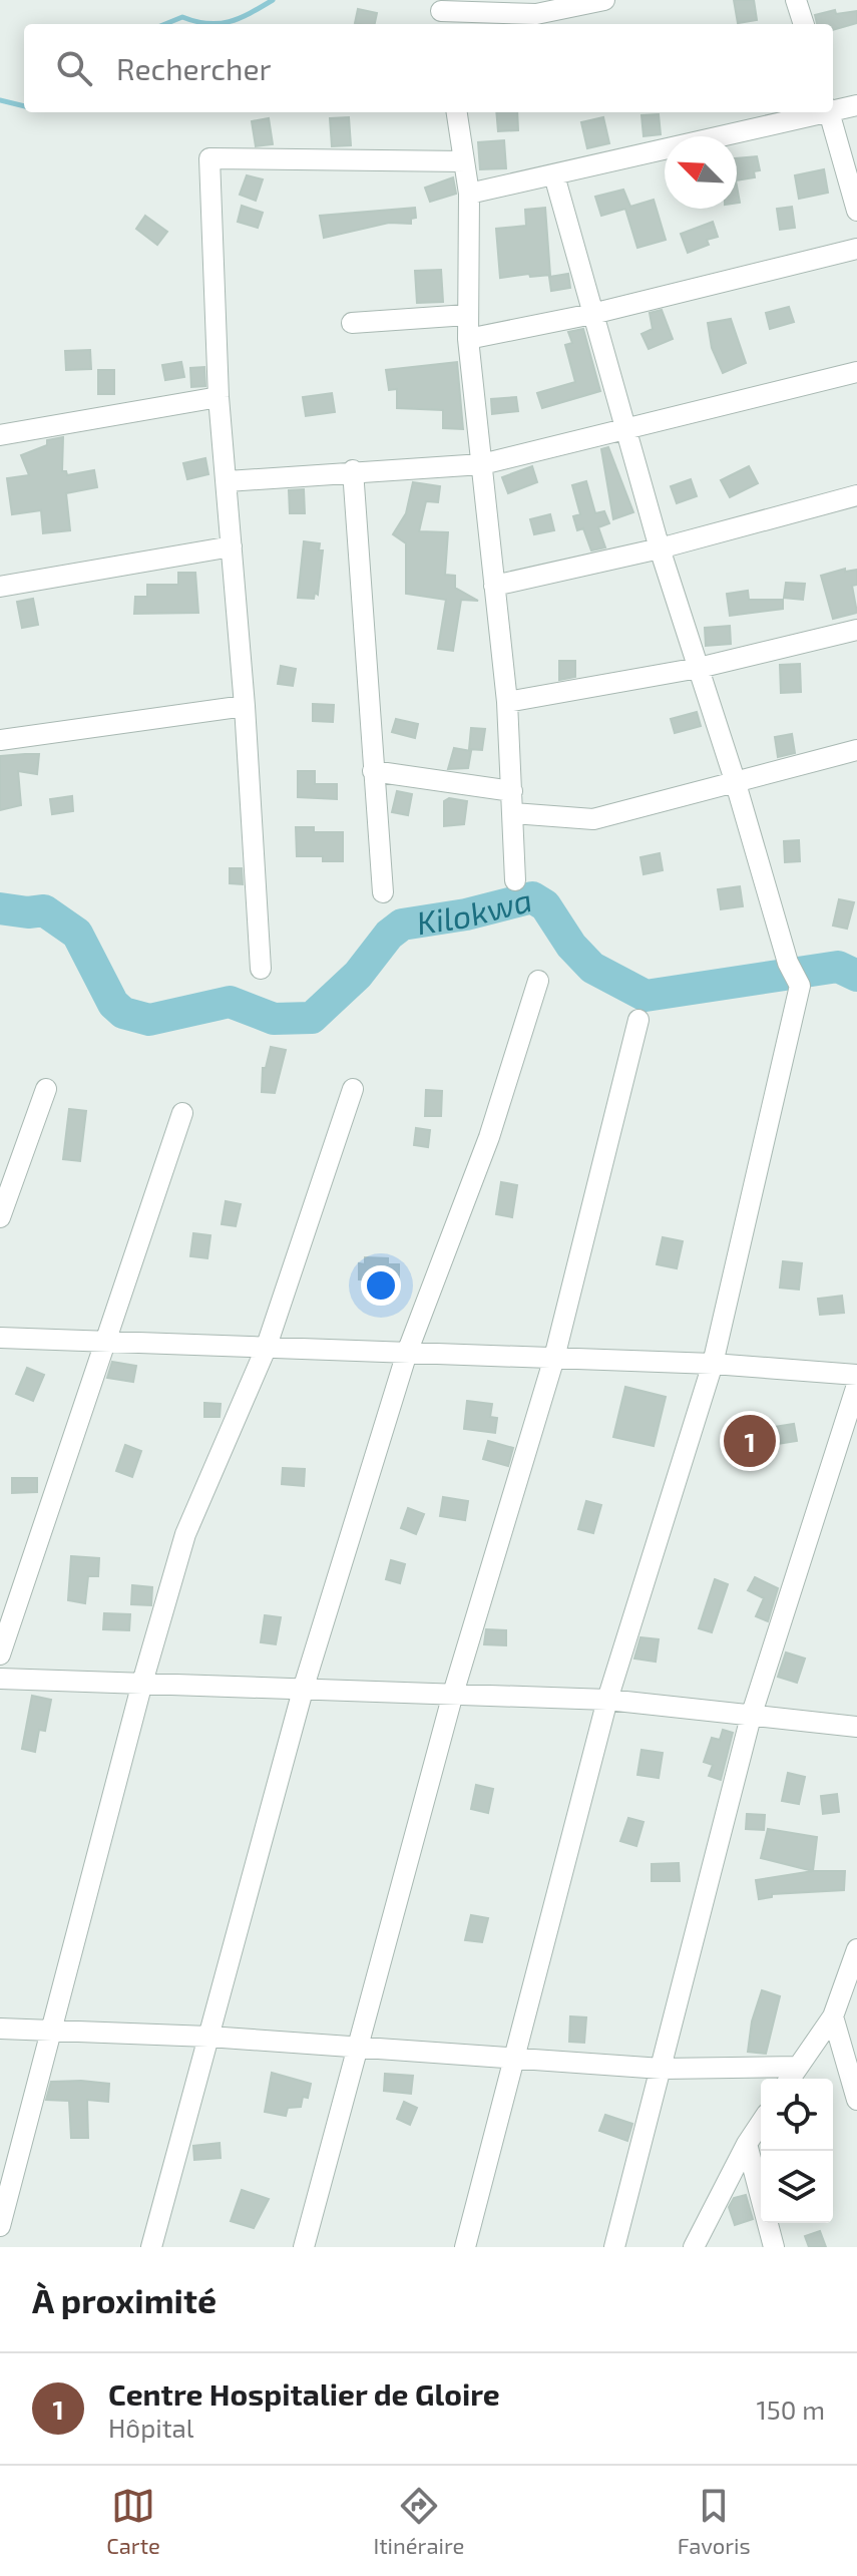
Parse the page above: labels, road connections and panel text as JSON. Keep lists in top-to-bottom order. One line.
{"water":["Kilokwa"],"north":"top left","page":{"search":"Rechercher","pins":"1","heading":"À proximité","list":[{"mark":"1","name":"Centre Hospitalier de Gloire","note":"Hôpital","value":"150 m"}],"nav":["Carte","Itinéraire","Favoris"]}}
